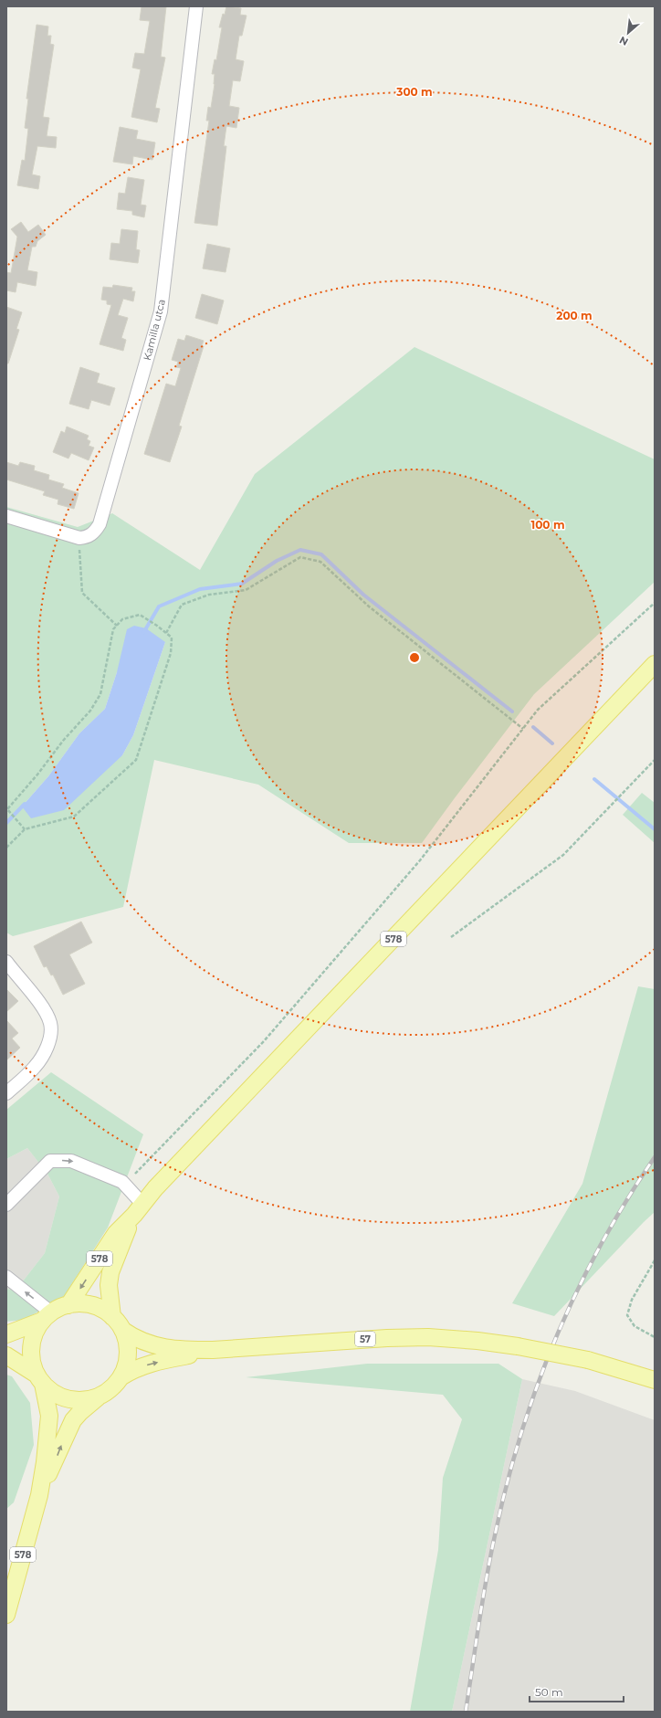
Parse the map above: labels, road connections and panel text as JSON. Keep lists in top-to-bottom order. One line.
{"streets":{"main road":["578","57"],"street":["Kamilla utca"]},"crossings":[["578","57"]],"scale_bar":"50 m","north":"bottom left","rings":["300 m","200 m","100 m"]}
